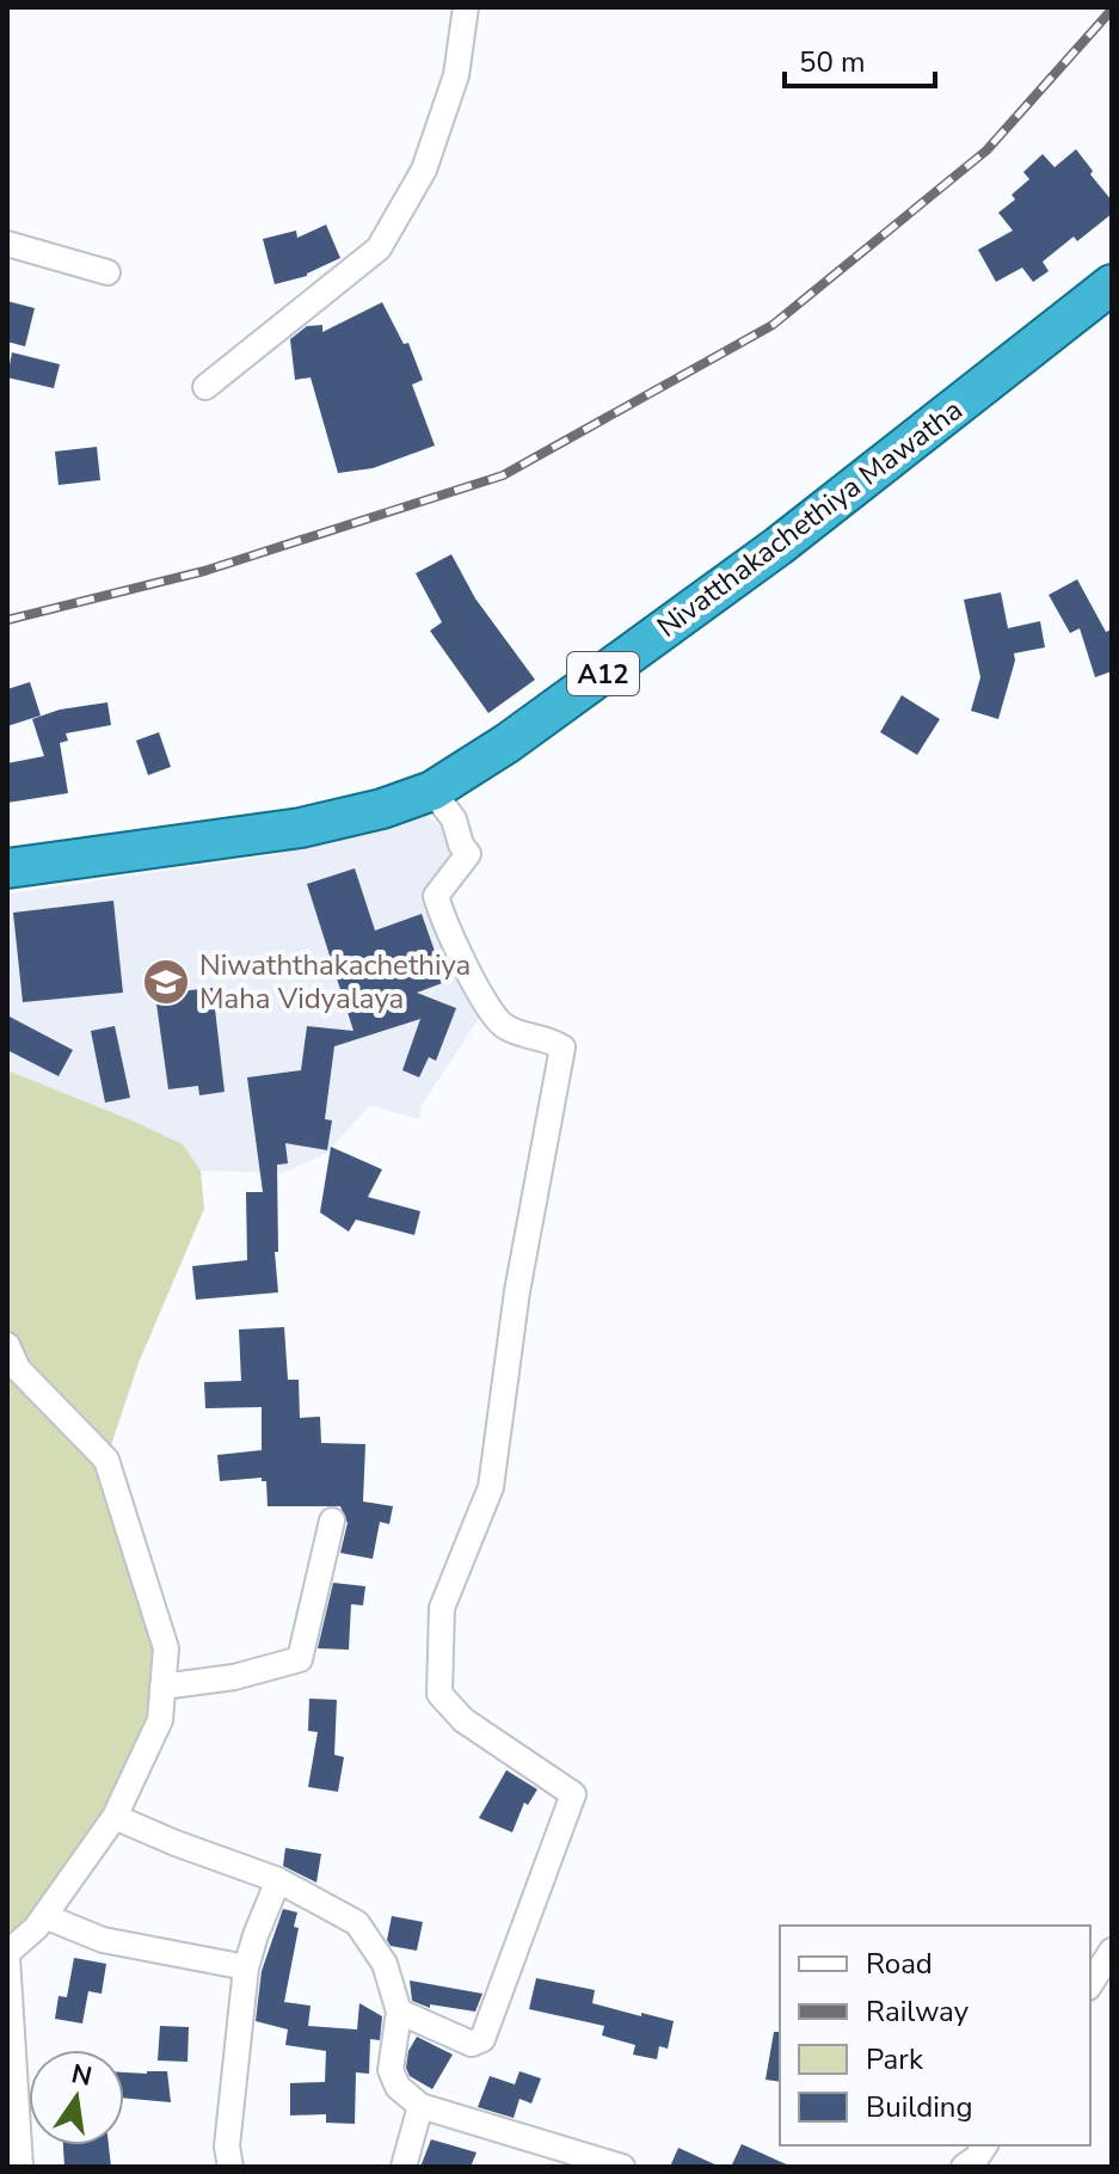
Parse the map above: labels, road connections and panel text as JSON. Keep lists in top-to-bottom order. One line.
{"streets":{"highway":["Nivatthakachethiya Mawatha","A12"]},"places":{"school or university":["Niwaththakachethiya Maha Vidyalaya"]},"legend":["Road","Railway","Park","Building"],"scale_bar":"50 m","north":"top"}
